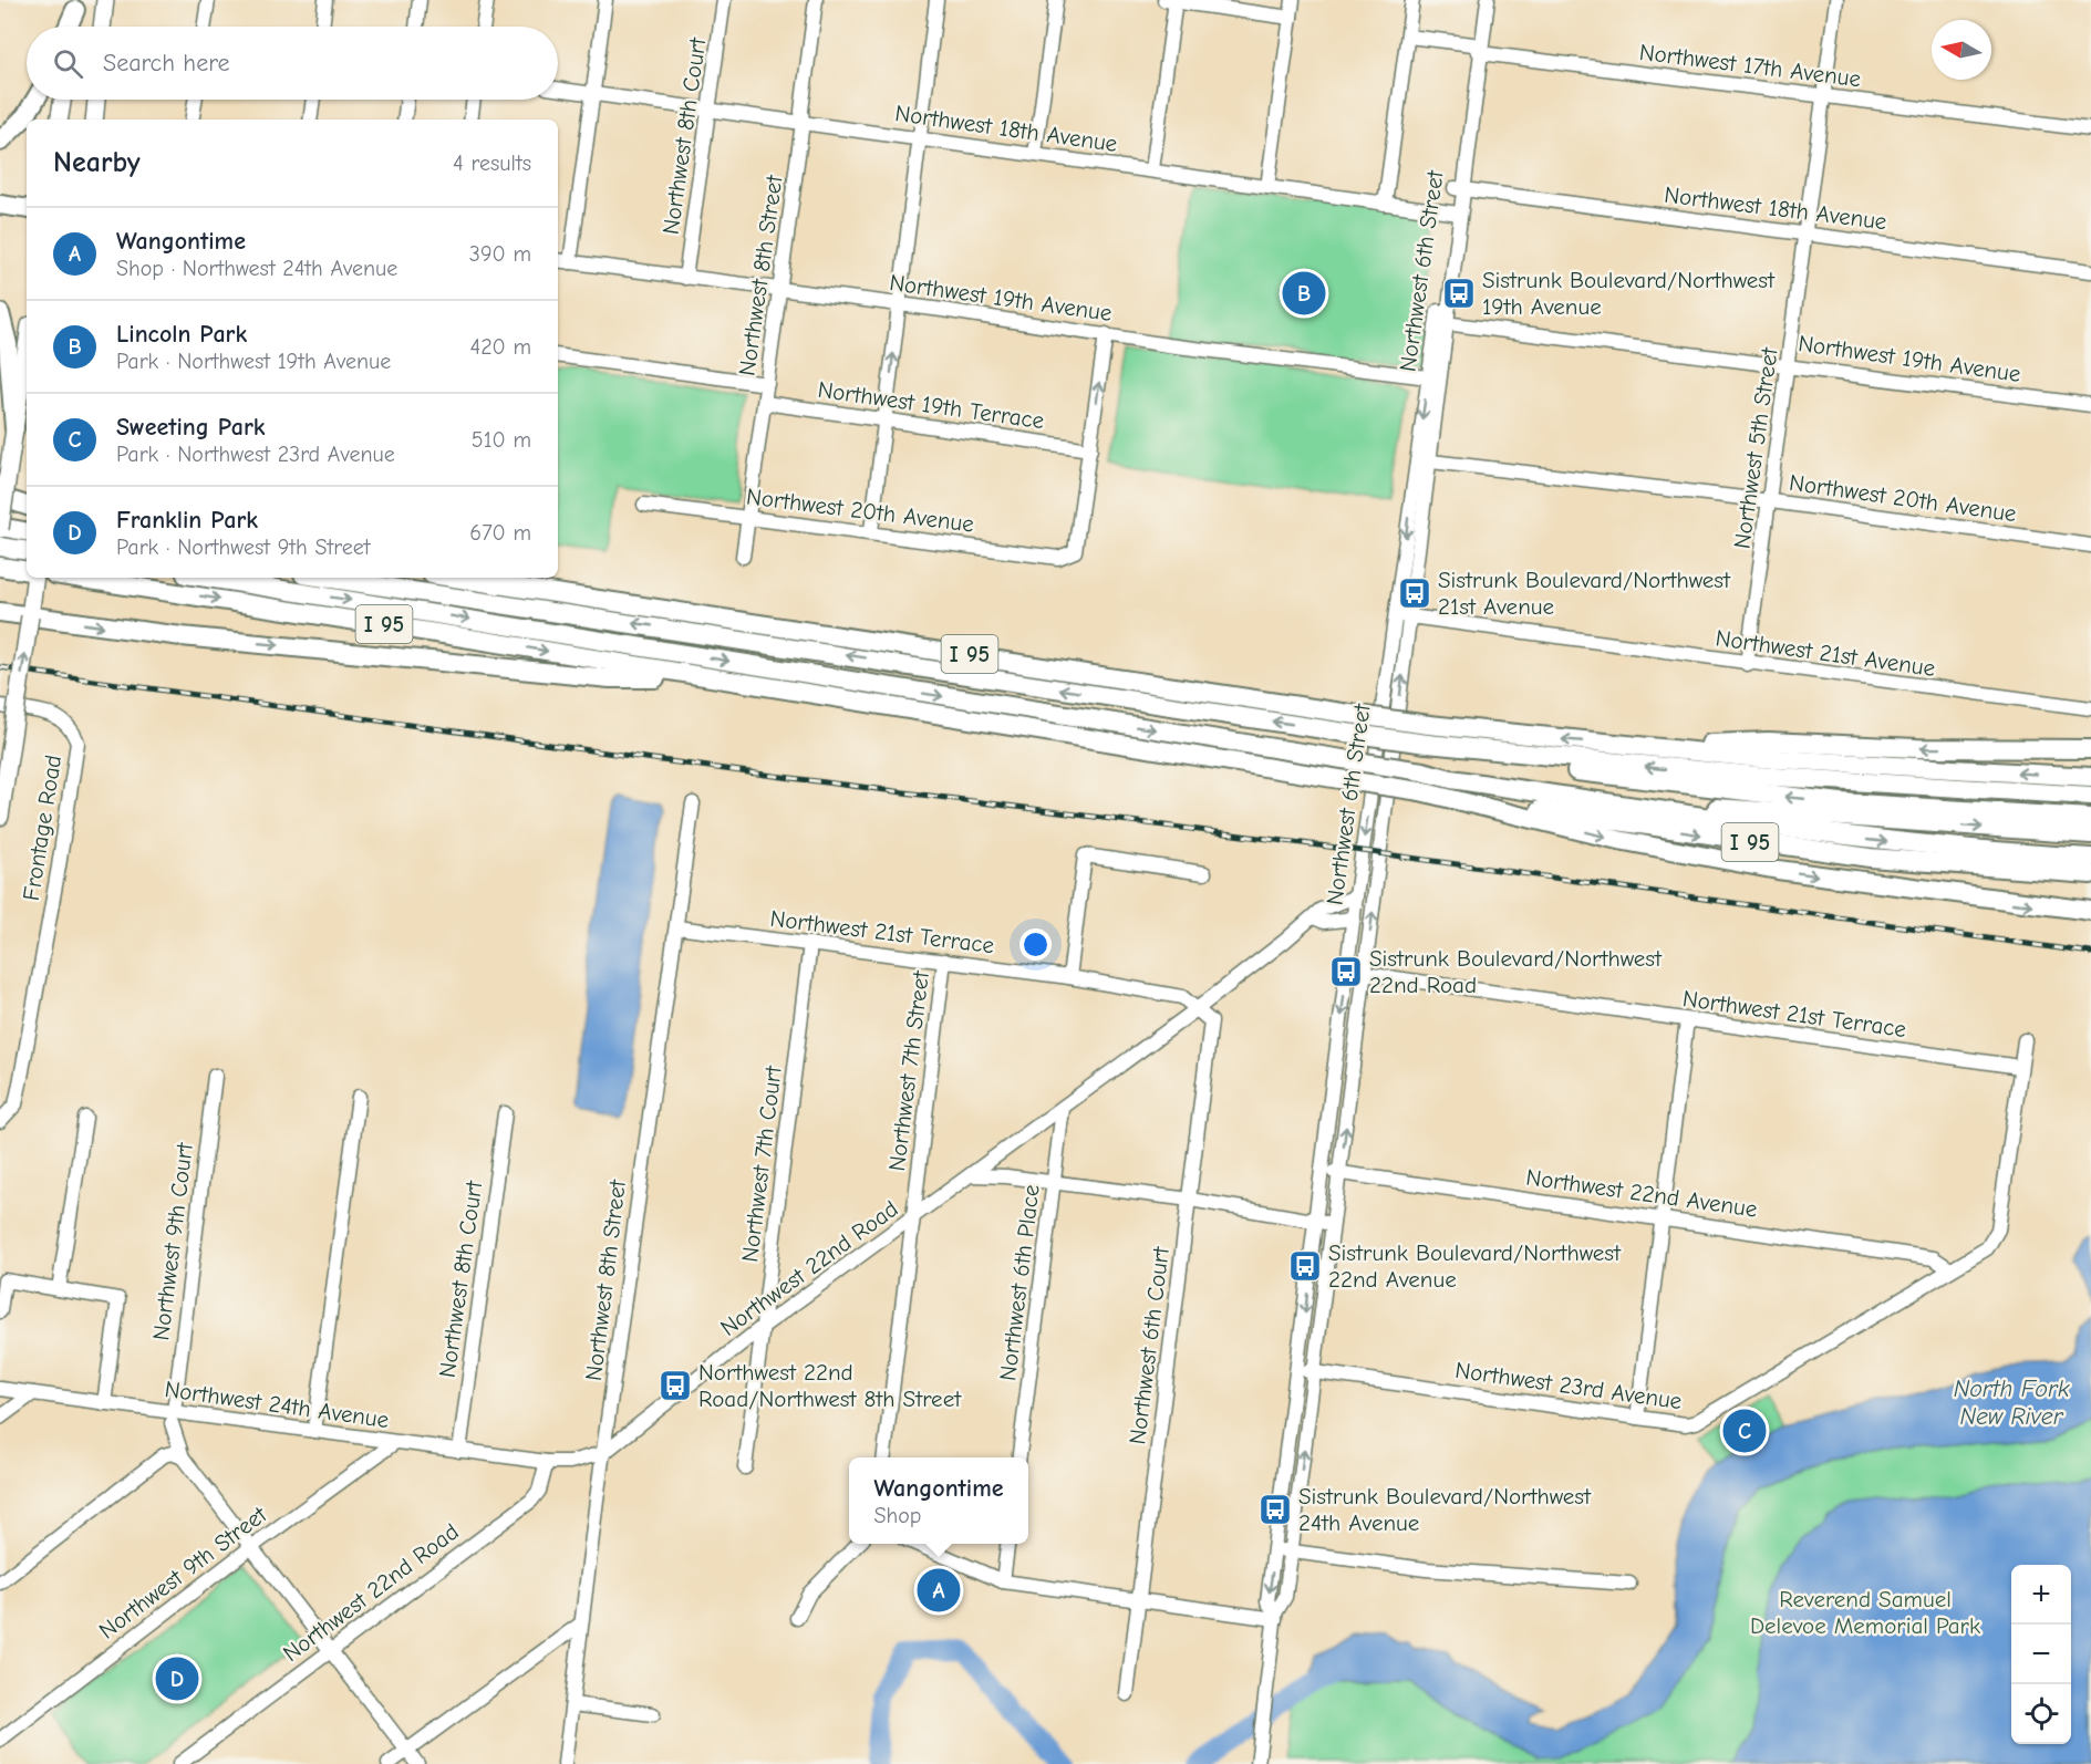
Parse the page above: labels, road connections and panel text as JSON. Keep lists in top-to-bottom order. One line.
{"streets":{"highway":["I 95"],"street":["Northwest 17th Avenue","Northwest 18th Avenue","Northwest 8th Court","Northwest 6th Street","Northwest 8th Street","Northwest 19th Avenue","Northwest 19th Terrace","Northwest 5th Street","Northwest 20th Avenue","Northwest 21st Avenue","Frontage Road","Northwest 21st Terrace","Northwest 7th Street","Northwest 7th Court","Northwest 22nd Avenue","Northwest 9th Court","Northwest 22nd Road","Northwest 6th Place","Northwest 6th Court","Northwest 23rd Avenue","Northwest 24th Avenue","Northwest 9th Street"]},"crossings":[["Northwest 17th Avenue","Northwest 6th Street"],["Northwest 17th Avenue","Northwest 5th Street"],["Northwest 18th Avenue","Northwest 8th Court"],["Northwest 18th Avenue","Northwest 6th Street"],["Northwest 18th Avenue","Northwest 8th Street"],["Northwest 18th Avenue","Northwest 5th Street"],["Northwest 8th Court","Northwest 19th Avenue"],["Northwest 8th Court","Northwest 24th Avenue"],["Northwest 6th Street","Northwest 19th Avenue"],["Northwest 6th Street","Northwest 20th Avenue"],["Northwest 6th Street","Northwest 21st Avenue"],["Northwest 6th Street","Northwest 21st Terrace"],["Northwest 6th Street","Northwest 22nd Avenue"],["Northwest 6th Street","Northwest 22nd Road"],["Northwest 6th Street","Northwest 23rd Avenue"],["Northwest 8th Street","Northwest 19th Avenue"],["Northwest 8th Street","Northwest 19th Terrace"],["Northwest 8th Street","Northwest 20th Avenue"],["Northwest 8th Street","Northwest 21st Terrace"],["Northwest 8th Street","Northwest 22nd Road"],["Northwest 19th Avenue","Northwest 5th Street"],["Northwest 19th Terrace","Northwest 20th Avenue"],["Northwest 5th Street","Northwest 20th Avenue"],["Northwest 5th Street","Northwest 21st Avenue"],["Northwest 21st Terrace","Northwest 7th Street"],["Northwest 21st Terrace","Northwest 7th Court"],["Northwest 21st Terrace","Northwest 22nd Road"],["Northwest 21st Terrace","Northwest 6th Court"],["Northwest 21st Terrace","Northwest 23rd Avenue"],["Northwest 7th Street","Northwest 22nd Road"],["Northwest 7th Court","Northwest 22nd Road"],["Northwest 22nd Avenue","Northwest 23rd Avenue"],["Northwest 9th Court","Northwest 22nd Road"],["Northwest 9th Court","Northwest 24th Avenue"],["Northwest 9th Court","Northwest 9th Street"],["Northwest 22nd Road","Northwest 6th Place"],["Northwest 22nd Road","Northwest 6th Court"],["Northwest 22nd Road","Northwest 24th Avenue"],["Northwest 24th Avenue","Northwest 9th Street"]],"water":["North Fork New River"],"parks":["Reverend Samuel Delevoe Memorial Park"],"places":{"bus stop":["Sistrunk Boulevard/Northwest 19th Avenue","Sistrunk Boulevard/Northwest 21st Avenue","Sistrunk Boulevard/Northwest 22nd Road","Sistrunk Boulevard/Northwest 22nd Avenue","Northwest 22nd Road/Northwest 8th Street","Sistrunk Boulevard/Northwest 24th Avenue"]},"north":"left","page":{"search":"Search here","heading":["Nearby","4 results"],"list":[{"mark":"A","name":"Wangontime","note":"Shop · Northwest 24th Avenue","value":"390 m"},{"mark":"B","name":"Lincoln Park","note":"Park · Northwest 19th Avenue","value":"420 m"},{"mark":"C","name":"Sweeting Park","note":"Park · Northwest 23rd Avenue","value":"510 m"},{"mark":"D","name":"Franklin Park","note":"Park · Northwest 9th Street","value":"670 m"}],"pins":["B","C","A","D"],"popup":["Wangontime","Shop"],"map_buttons":["+","−"]}}
